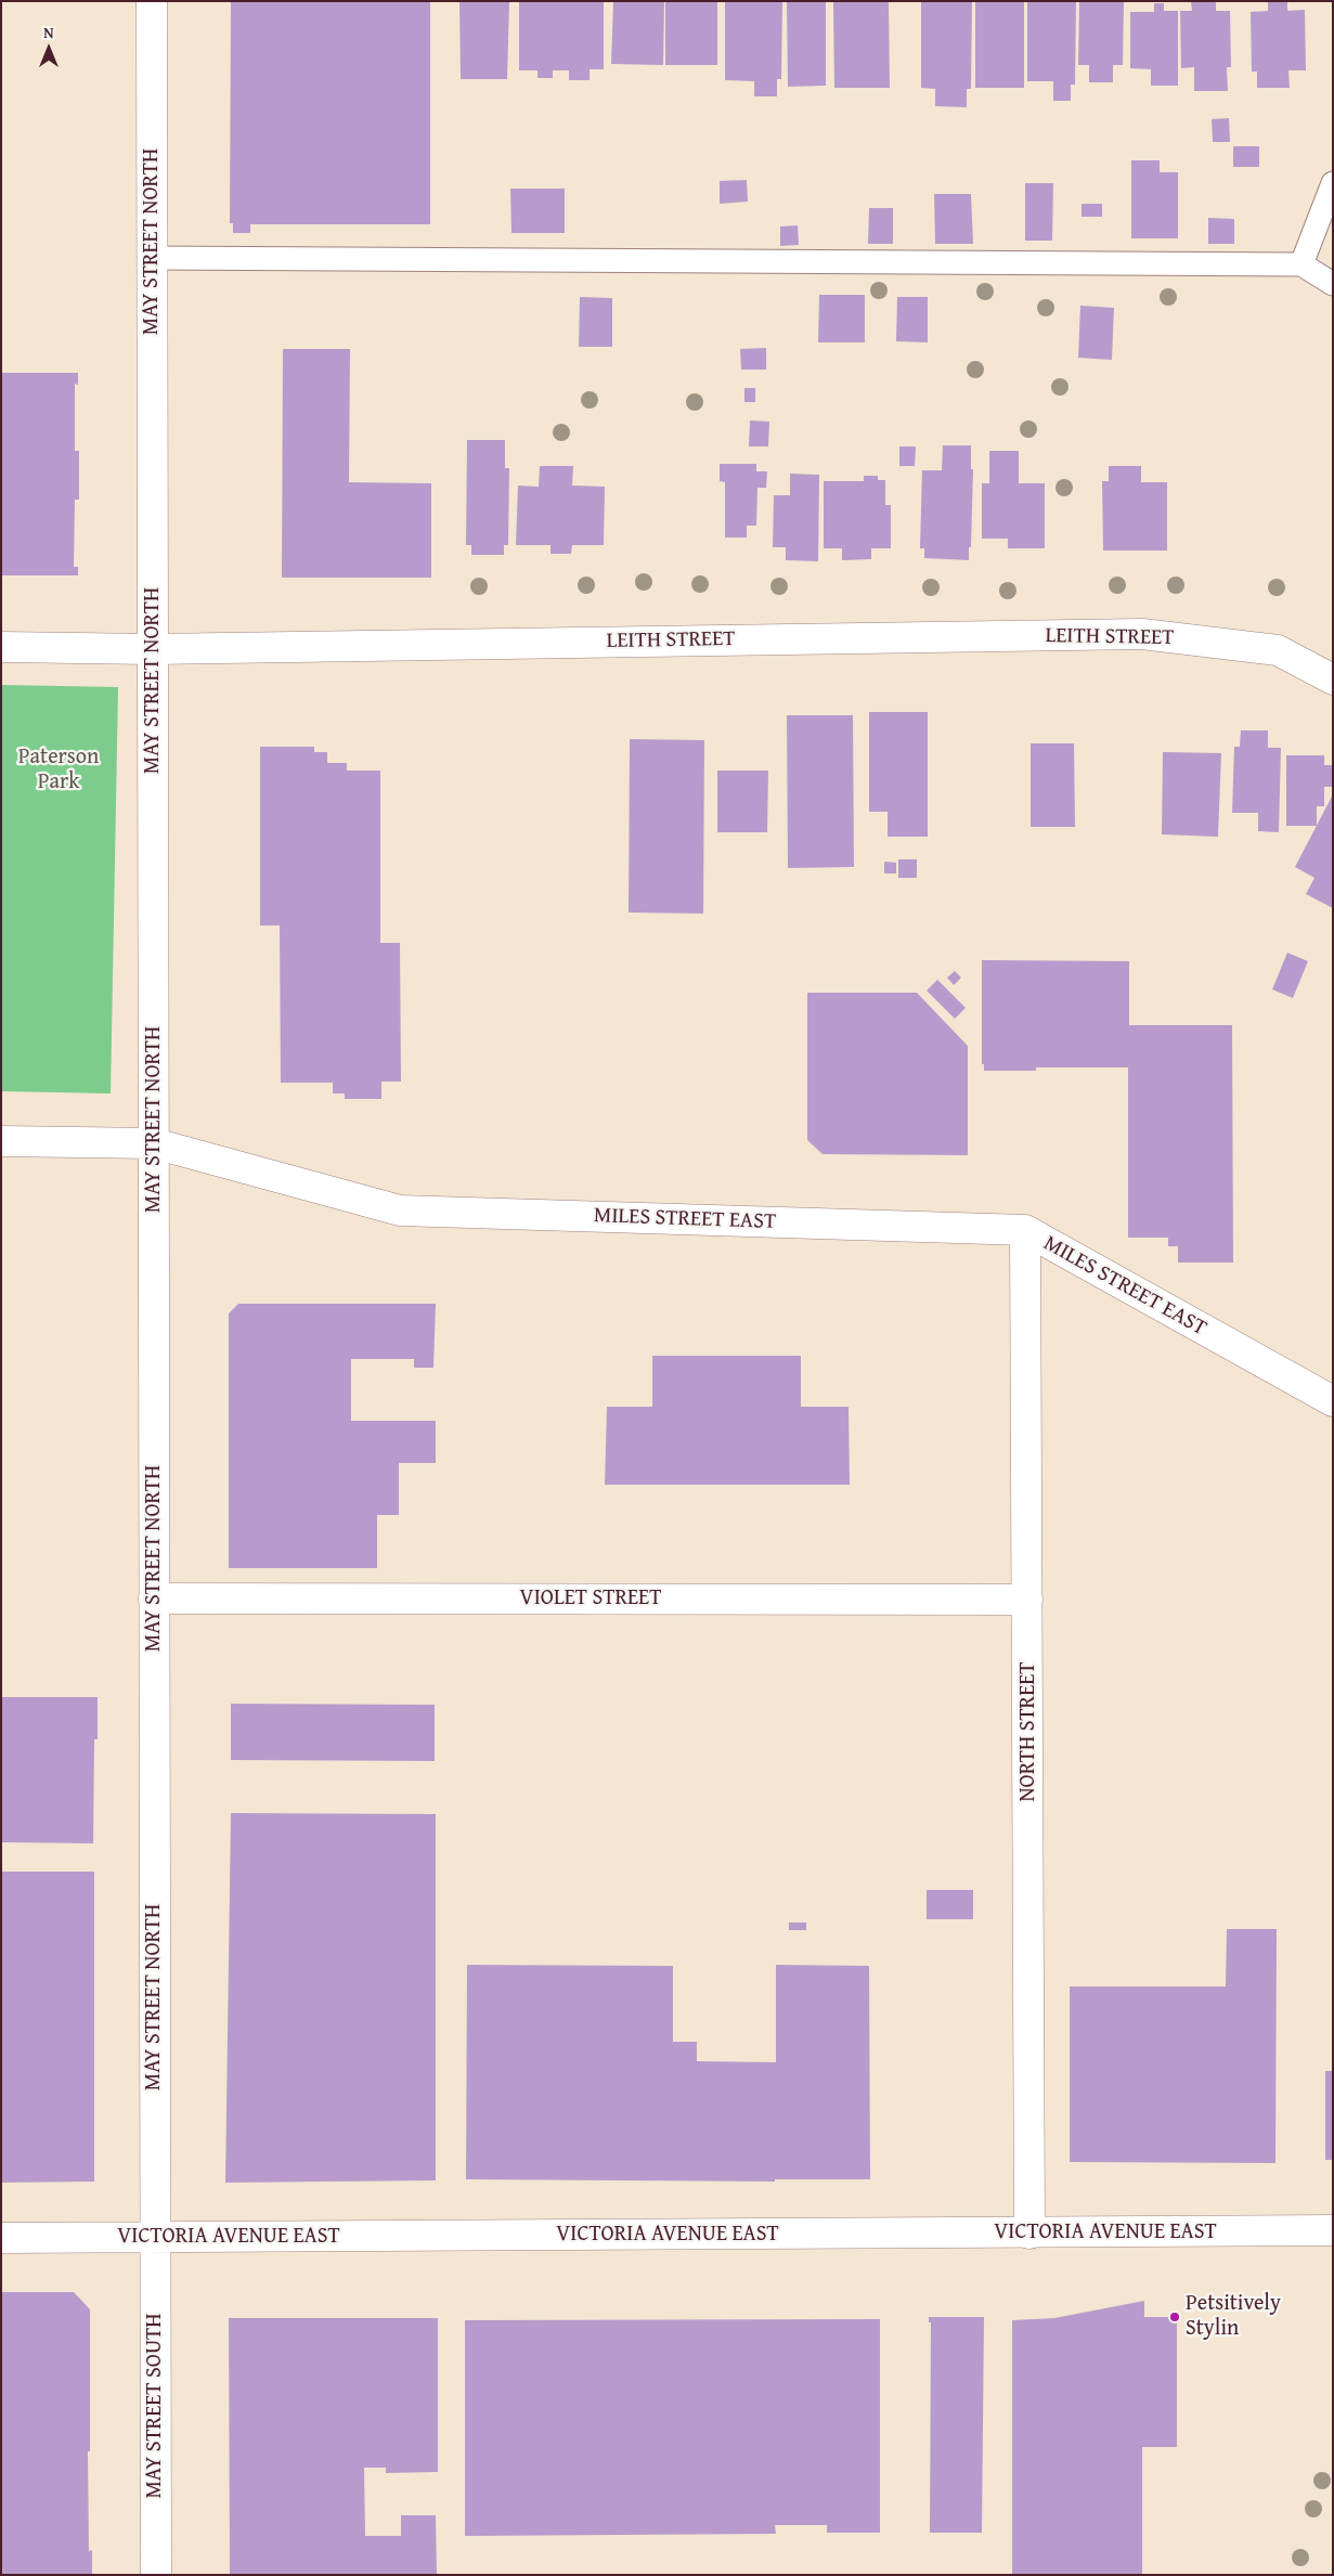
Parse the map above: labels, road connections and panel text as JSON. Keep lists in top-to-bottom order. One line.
{"streets":{"street":["MAY STREET NORTH","LEITH STREET","MILES STREET EAST","VIOLET STREET","NORTH STREET","VICTORIA AVENUE EAST","MAY STREET SOUTH"]},"crossings":[["MAY STREET NORTH","LEITH STREET"],["MAY STREET NORTH","MILES STREET EAST"],["MAY STREET NORTH","VIOLET STREET"],["MAY STREET NORTH","VICTORIA AVENUE EAST"],["MAY STREET NORTH","MAY STREET SOUTH"],["MILES STREET EAST","NORTH STREET"],["VIOLET STREET","NORTH STREET"],["NORTH STREET","VICTORIA AVENUE EAST"],["VICTORIA AVENUE EAST","MAY STREET SOUTH"]],"parks":["Paterson Park"],"places":["Petsitively Stylin"],"north":"top"}
